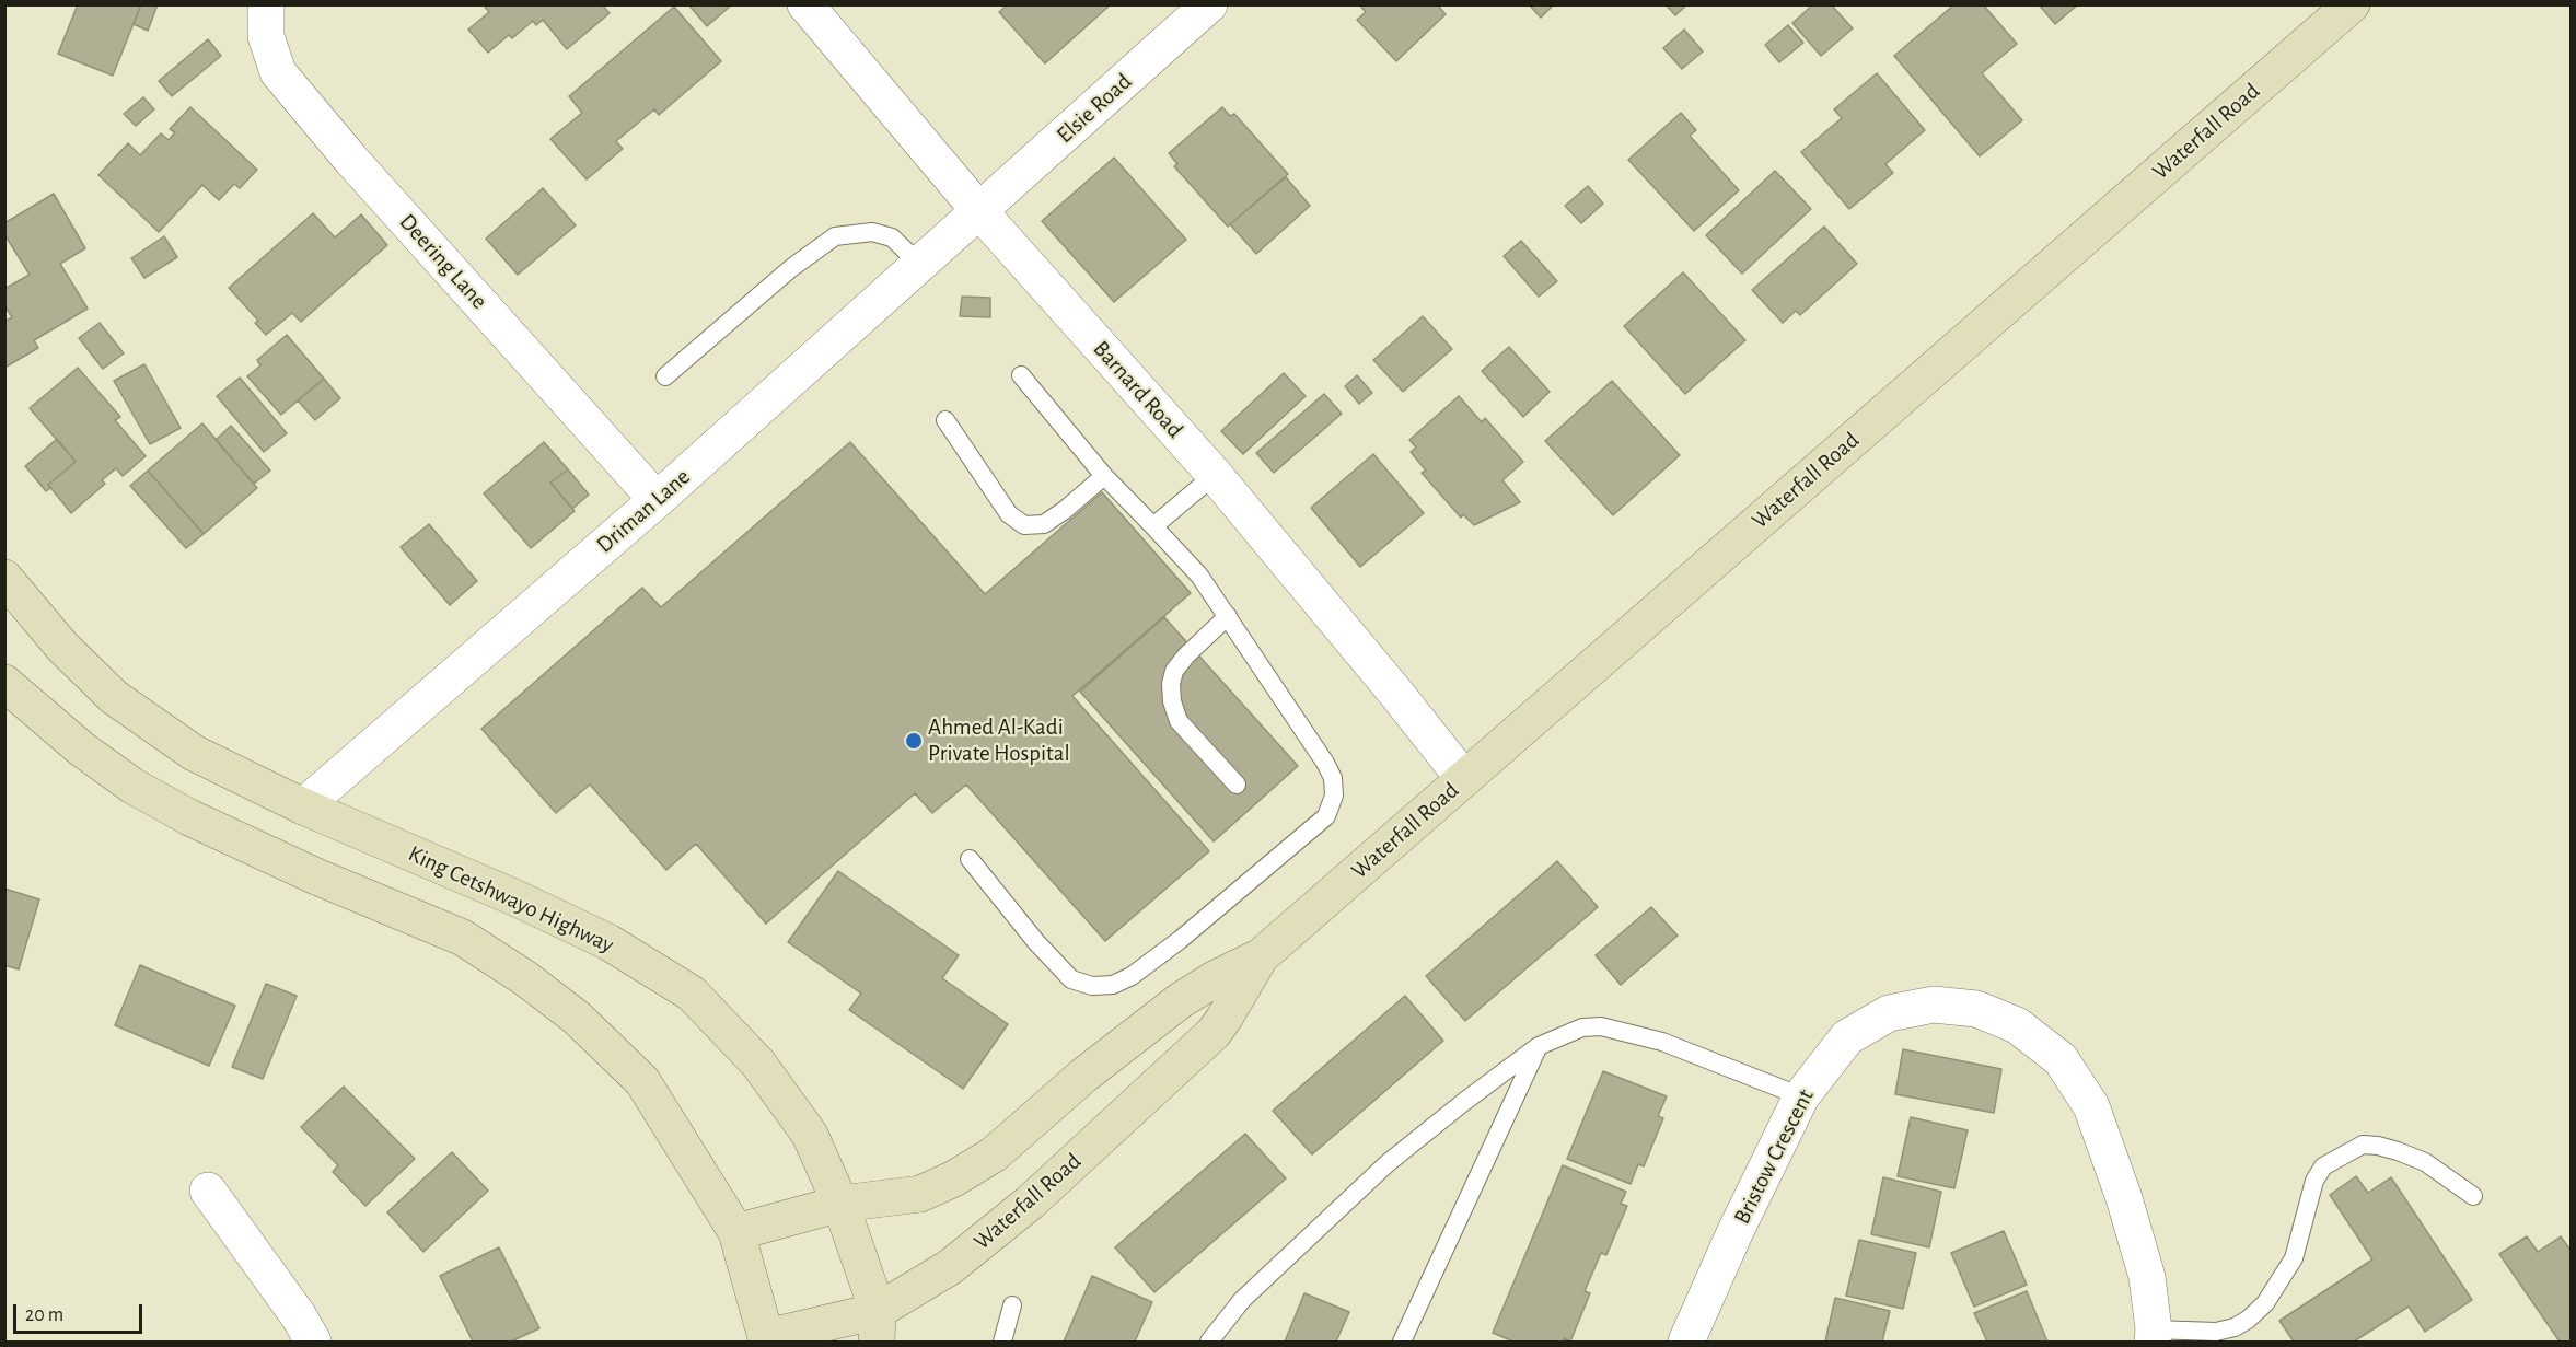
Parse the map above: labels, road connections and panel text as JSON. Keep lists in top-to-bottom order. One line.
{"streets":{"street":["Elsie Road","Waterfall Road","Deering Lane","Barnard Road","Driman Lane","King Cetshwayo Highway","Bristow Crescent"]},"crossings":[["Elsie Road","Barnard Road"],["Elsie Road","Driman Lane"],["Waterfall Road","Barnard Road"],["Waterfall Road","King Cetshwayo Highway"],["Deering Lane","Driman Lane"],["Barnard Road","Driman Lane"],["Driman Lane","King Cetshwayo Highway"]],"places":["Ahmed Al-Kadi Private Hospital"],"scale_bar":"20 m"}
